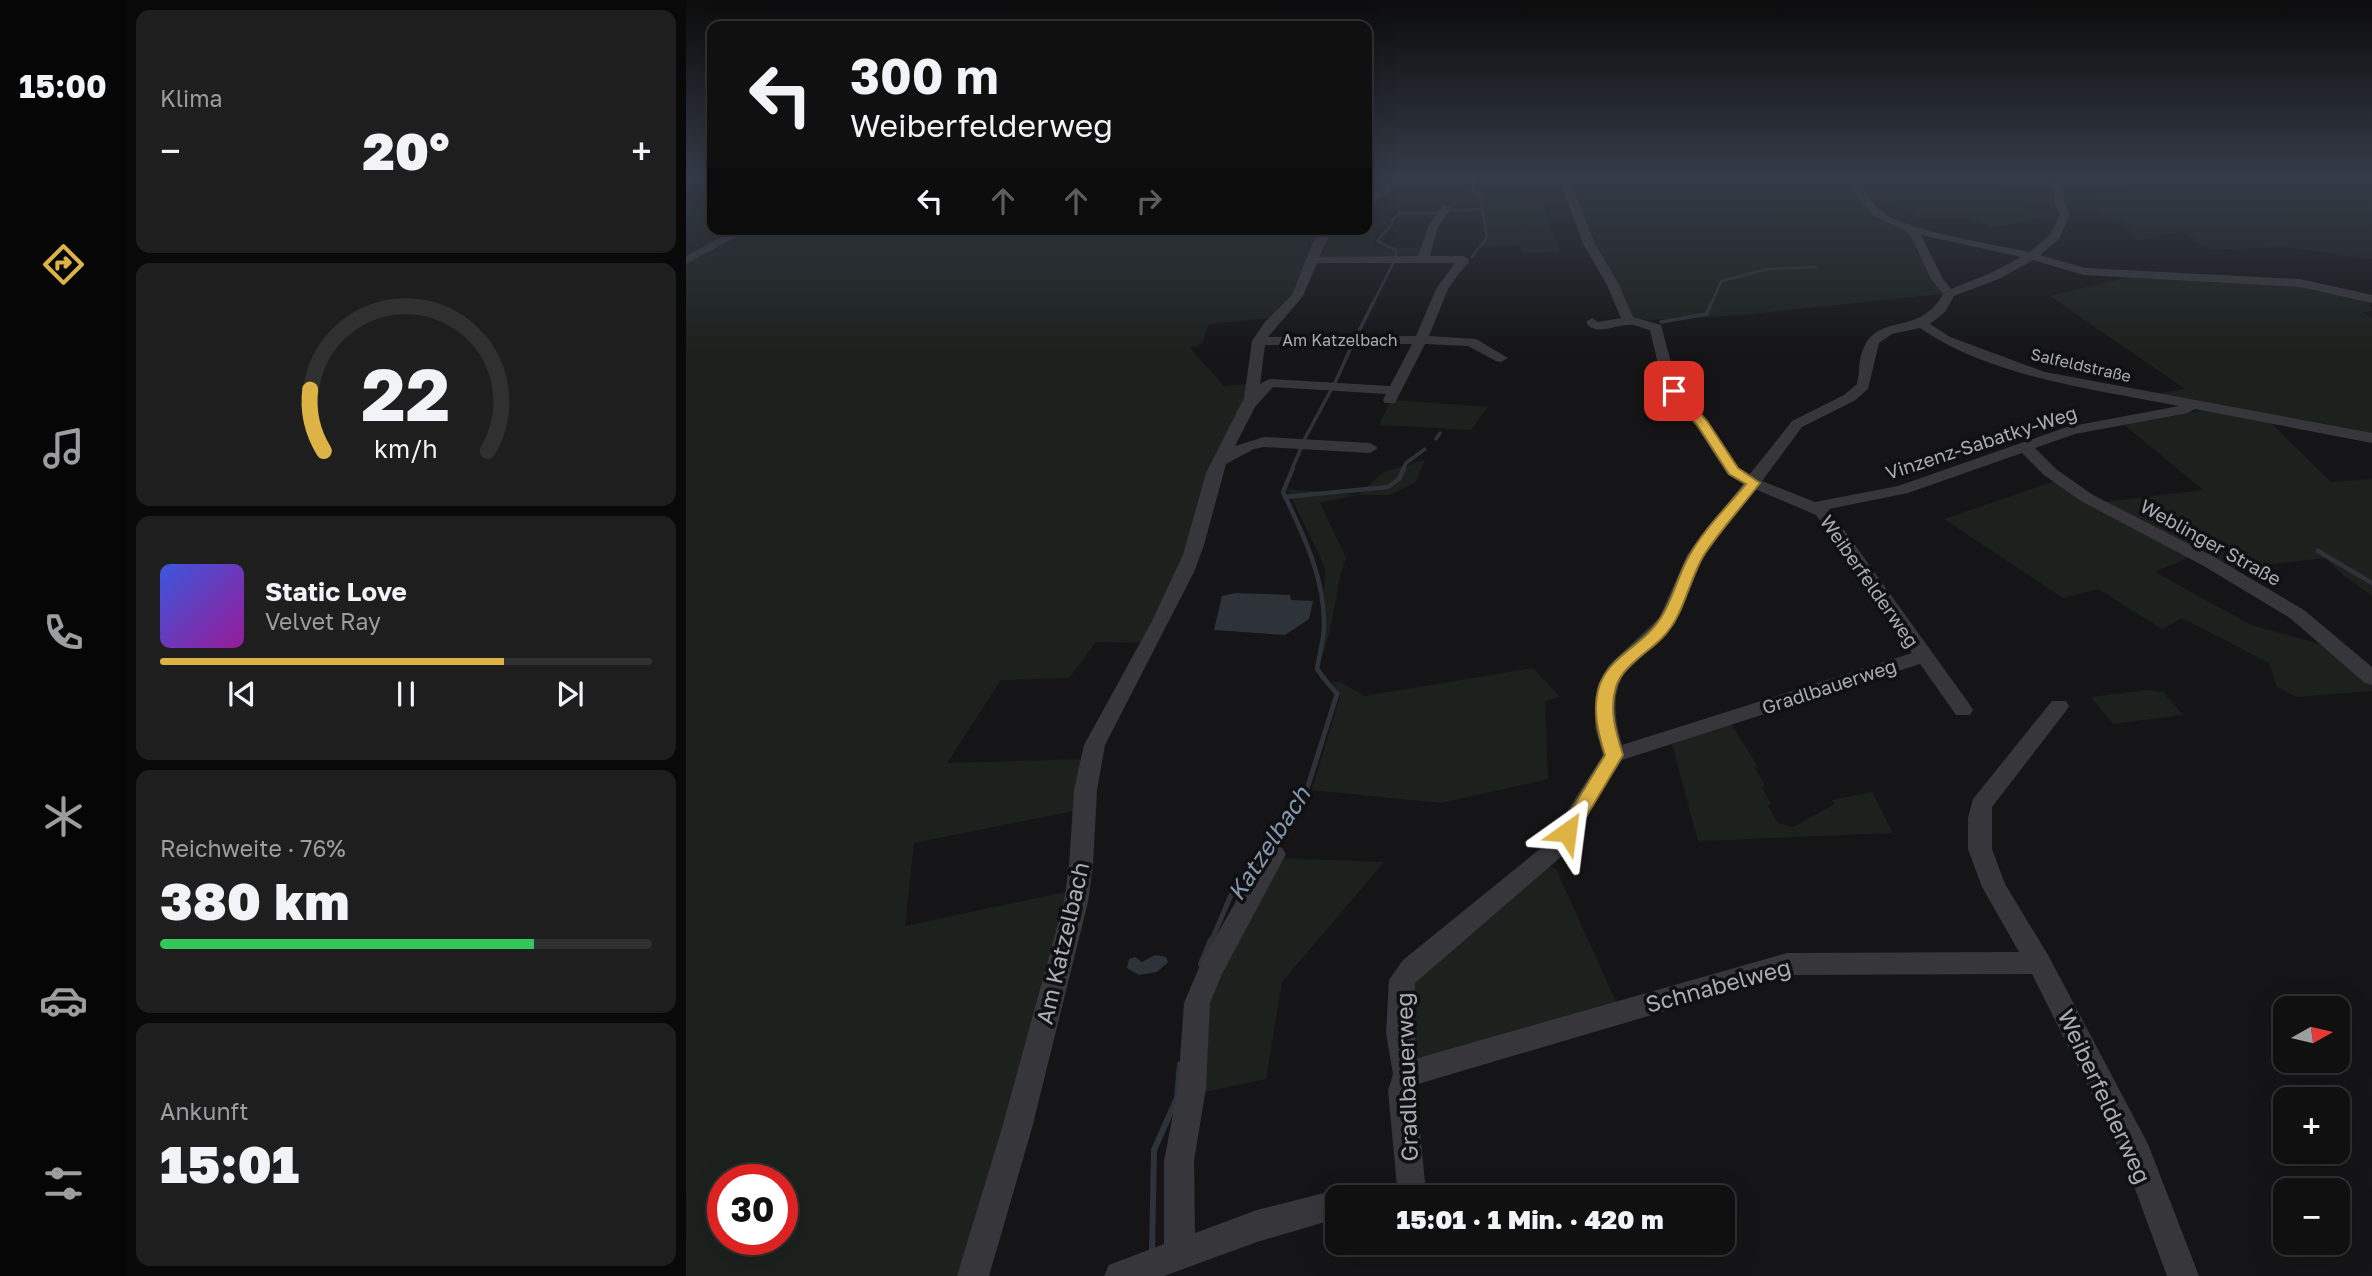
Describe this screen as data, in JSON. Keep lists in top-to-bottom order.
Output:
{
  "streets": {
    "street": [
      "Am Katzelbach",
      "Salfeldstraße",
      "Vinzenz-Sabatky-Weg",
      "Weblinger Straße",
      "Weiberfelderweg",
      "Gradlbauerweg",
      "Schnabelweg"
    ]
  },
  "crossings": [
    ["Salfeldstraße", "Vinzenz-Sabatky-Weg"],
    ["Vinzenz-Sabatky-Weg", "Weblinger Straße"],
    ["Vinzenz-Sabatky-Weg", "Weiberfelderweg"],
    ["Weiberfelderweg", "Gradlbauerweg"],
    ["Weiberfelderweg", "Schnabelweg"],
    ["Gradlbauerweg", "Schnabelweg"]
  ],
  "water": ["Katzelbach"],
  "north": "right",
  "page": {
    "tabs": "15:00",
    "tile": [
      "Klima",
      ["Reichweite · 76%", "380 km"],
      ["Ankunft", "15:01"]
    ],
    "turn": ["300 m", "Weiberfelderweg"],
    "heat": ["−", "20°", "+"],
    "song": ["Static Love", "Velvet Ray"],
    "map_buttons": ["+", "−"],
    "limit": "30",
    "trip": "15:01 · 1 Min. · 420 m",
    "gauge": ["22", "km/h"]
  }
}
